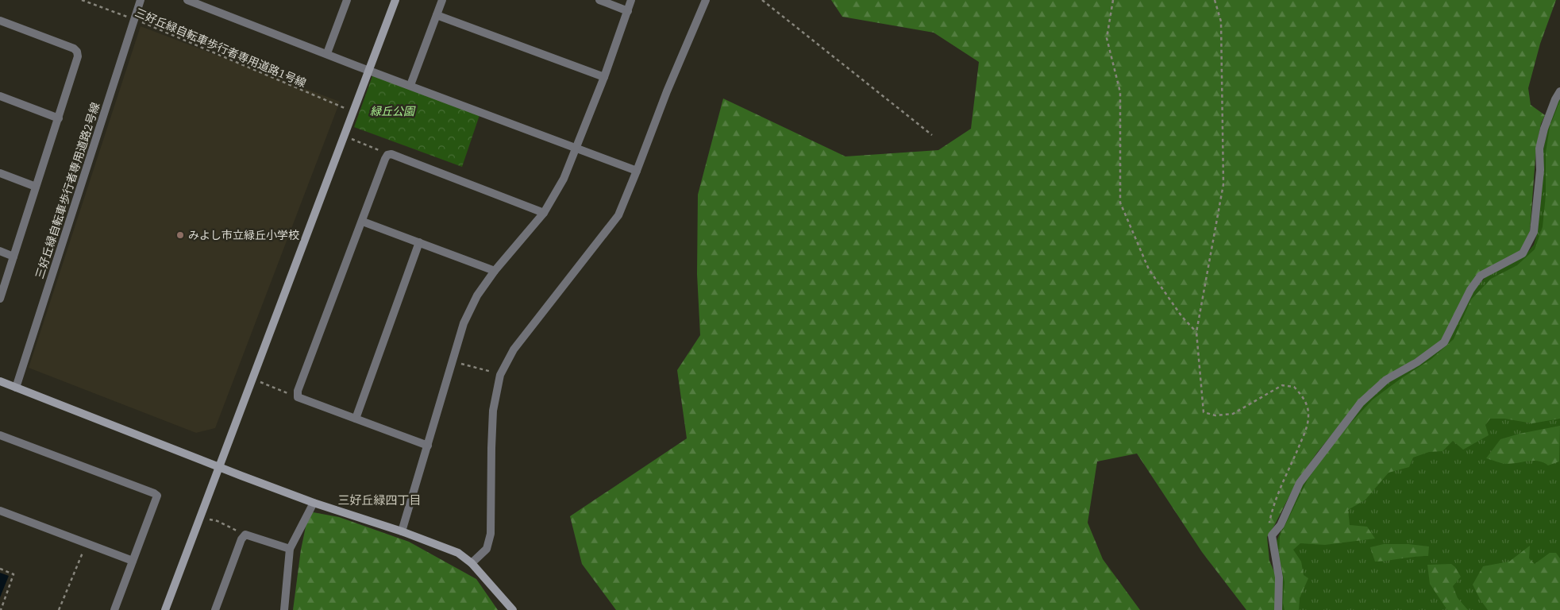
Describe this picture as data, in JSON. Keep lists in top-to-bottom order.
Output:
{
  "streets": {
    "street": ["三好丘緑自転車歩行者専用道路2号線"],
    "path": ["三好丘緑自転車歩行者専用道路1号線"]
  },
  "crossings": [
    ["三好丘緑自転車歩行者専用道路1号線", "三好丘緑自転車歩行者専用道路2号線"]
  ],
  "districts": ["三好丘緑四丁目"],
  "parks": ["緑丘公園"],
  "places": ["みよし市立緑丘小学校"]
}
